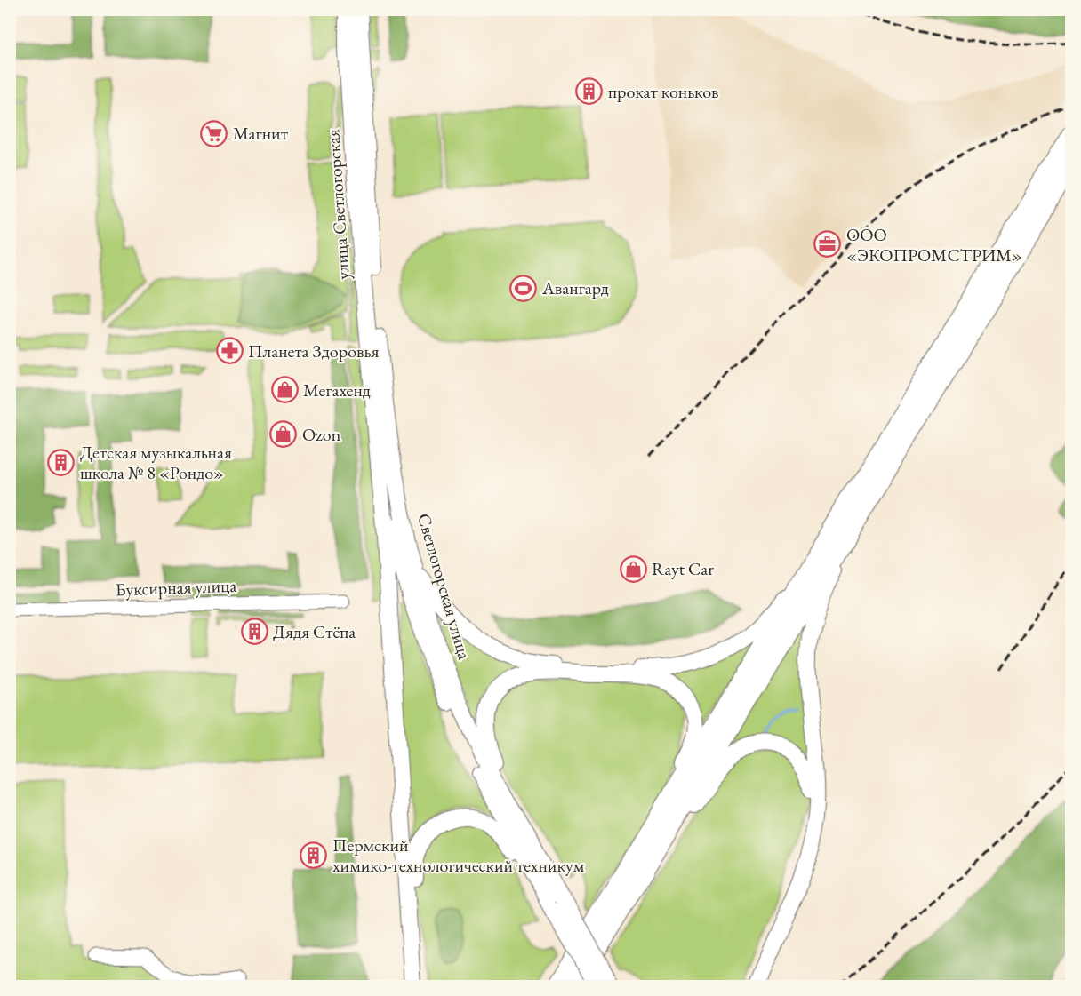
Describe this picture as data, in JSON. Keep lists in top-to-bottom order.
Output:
{
  "streets": {
    "main road": ["улица Светлогорская", "Светлогорская улица"],
    "street": ["Буксирная улица"]
  },
  "crossings": [
    ["улица Светлогорская", "Светлогорская улица"]
  ],
  "places": {
    "building": [
      "прокат коньков",
      "Детская музыкальная школа № 8 «Рондо»",
      "Дядя Стёпа",
      "Пермский химико-технологический техникум"
    ],
    "supermarket": ["Магнит"],
    "office": ["ООО «ЭКОПРОМСТРИМ»"],
    "sports": ["Авангард"],
    "pharmacy": ["Планета Здоровья"],
    "shop": ["Мегахенд", "Ozon", "Rayt Car"]
  }
}
